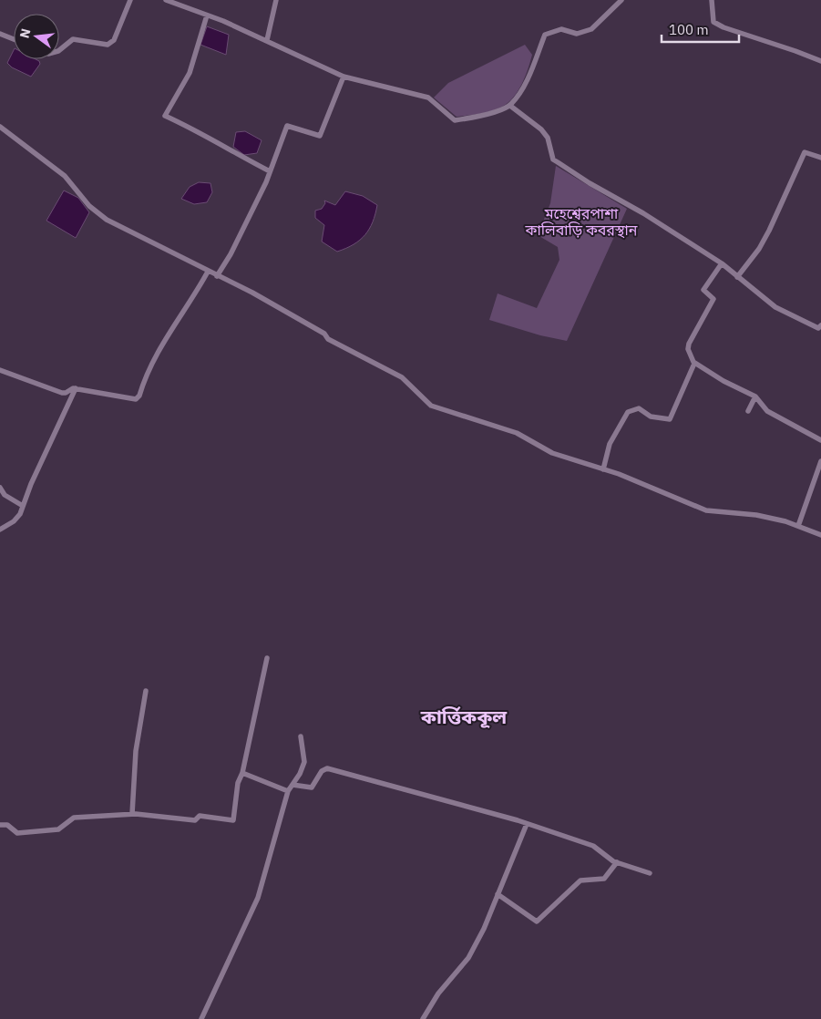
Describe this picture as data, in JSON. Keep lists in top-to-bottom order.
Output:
{
  "districts": ["কার্ত্তিককূল"],
  "parks": ["মহেশ্বেরপাশা কালিবাড়ি কবরস্থান"],
  "scale_bar": "100 m",
  "north": "left"
}
